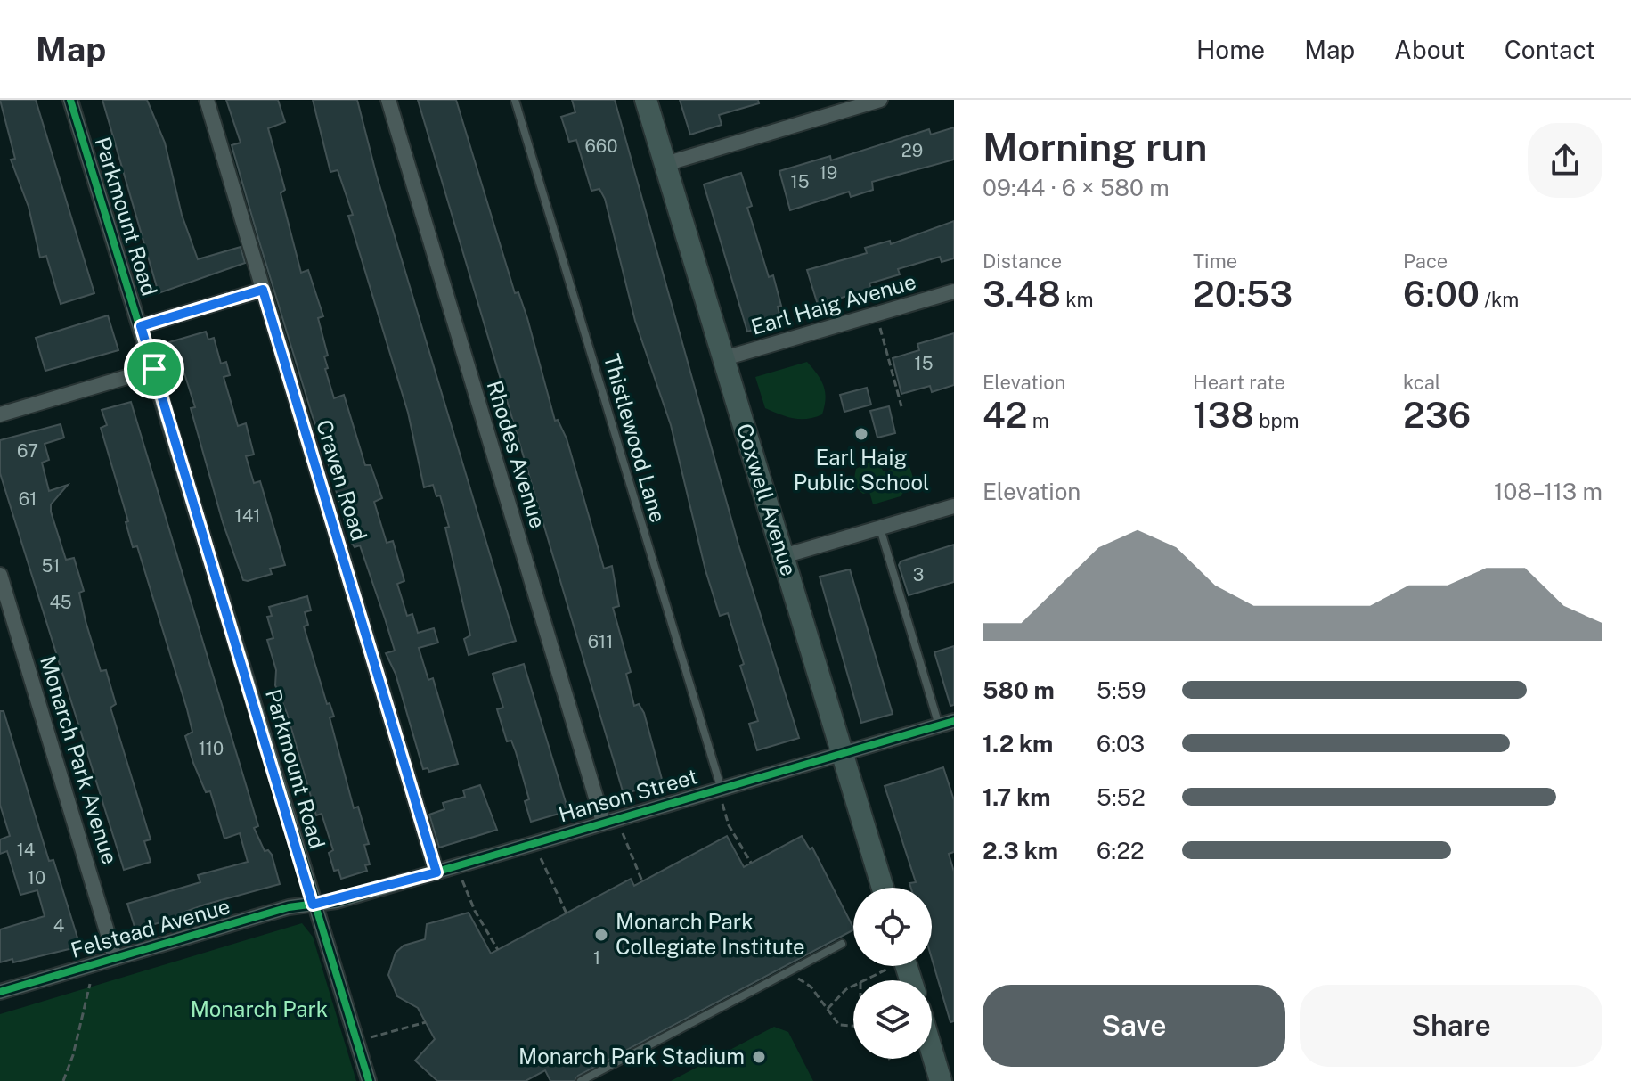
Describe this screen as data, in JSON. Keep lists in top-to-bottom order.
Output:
{
  "streets": {
    "main road": ["Coxwell Avenue"],
    "street": [
      "Parkmount Road",
      "Earl Haig Avenue",
      "Rhodes Avenue",
      "Craven Road",
      "Monarch Park Avenue",
      "Hanson Street",
      "Felstead Avenue"
    ],
    "lane": ["Thistlewood Lane"]
  },
  "crossings": [
    ["Parkmount Road", "Hanson Street"],
    ["Parkmount Road", "Felstead Avenue"],
    ["Earl Haig Avenue", "Coxwell Avenue"],
    ["Thistlewood Lane", "Hanson Street"],
    ["Rhodes Avenue", "Hanson Street"],
    ["Craven Road", "Hanson Street"],
    ["Coxwell Avenue", "Hanson Street"],
    ["Monarch Park Avenue", "Felstead Avenue"],
    ["Hanson Street", "Felstead Avenue"]
  ],
  "parks": ["Monarch Park"],
  "places": ["Earl Haig Public School", "Monarch Park Collegiate Institute", "Monarch Park Stadium"],
  "house_numbers": [
    "660",
    "29",
    "19",
    "15",
    "15",
    "67",
    "61",
    "141",
    "51",
    "3",
    "45",
    "611",
    "110",
    "14",
    "10",
    "4",
    "1"
  ],
  "page": {
    "header": "Map",
    "nav": [
      "Home",
      "Map",
      "About",
      "Contact"
    ],
    "heading": ["Morning run", "09:44 · 6 × 580 m"],
    "stats": [
      ["Distance", "3.48 km"],
      ["Time", "20:53"],
      ["Pace", "6:00 /km"],
      ["Elevation", "42 m"],
      ["Heart rate", "138 bpm"],
      ["kcal", "236"]
    ],
    "chart": ["Elevation", "108–113 m"],
    "list": [
      {
        "name": "580 m",
        "note": "5:59"
      },
      {
        "name": "1.2 km",
        "note": "6:03"
      },
      {
        "name": "1.7 km",
        "note": "5:52"
      },
      {
        "name": "2.3 km",
        "note": "6:22"
      }
    ],
    "buttons": ["Save", "Share"]
  }
}
